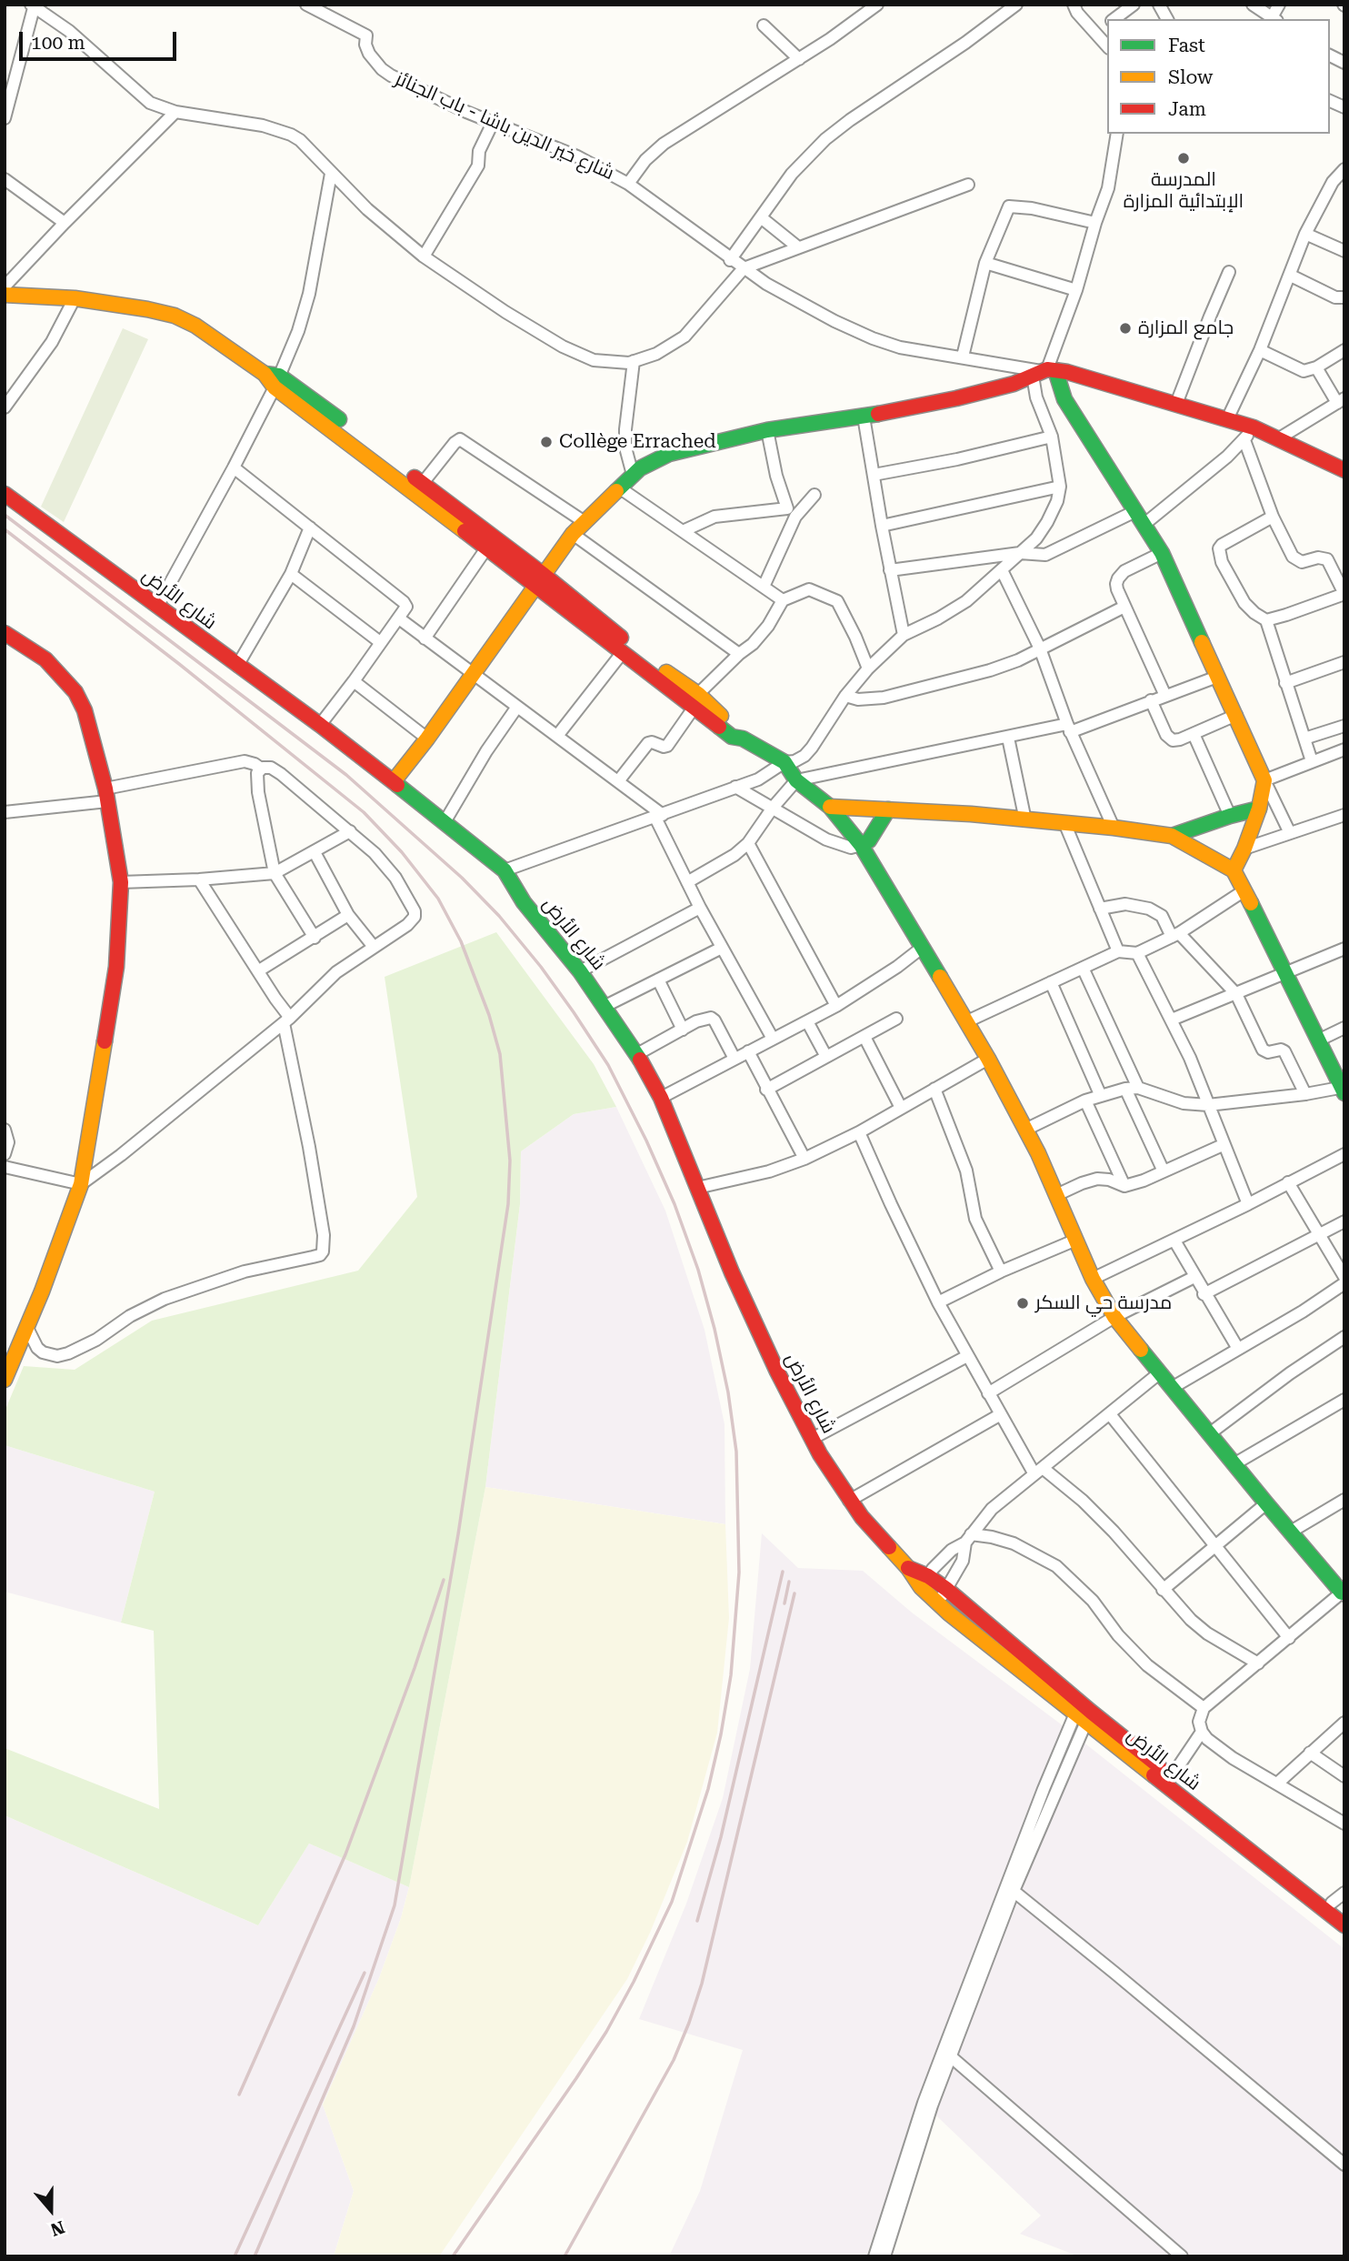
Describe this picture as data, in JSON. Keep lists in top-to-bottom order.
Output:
{
  "streets": {
    "street": ["شارع خير الدين باشا - باب الجنائز", "شارع الأرض"]
  },
  "places": [
    "المدرسة الإبتدائية المزارة",
    "جامع المزارة",
    "Collège Errached",
    "مدرسة حي السكر"
  ],
  "legend": ["Fast", "Slow", "Jam"],
  "scale_bar": "100 m",
  "north": "bottom"
}
